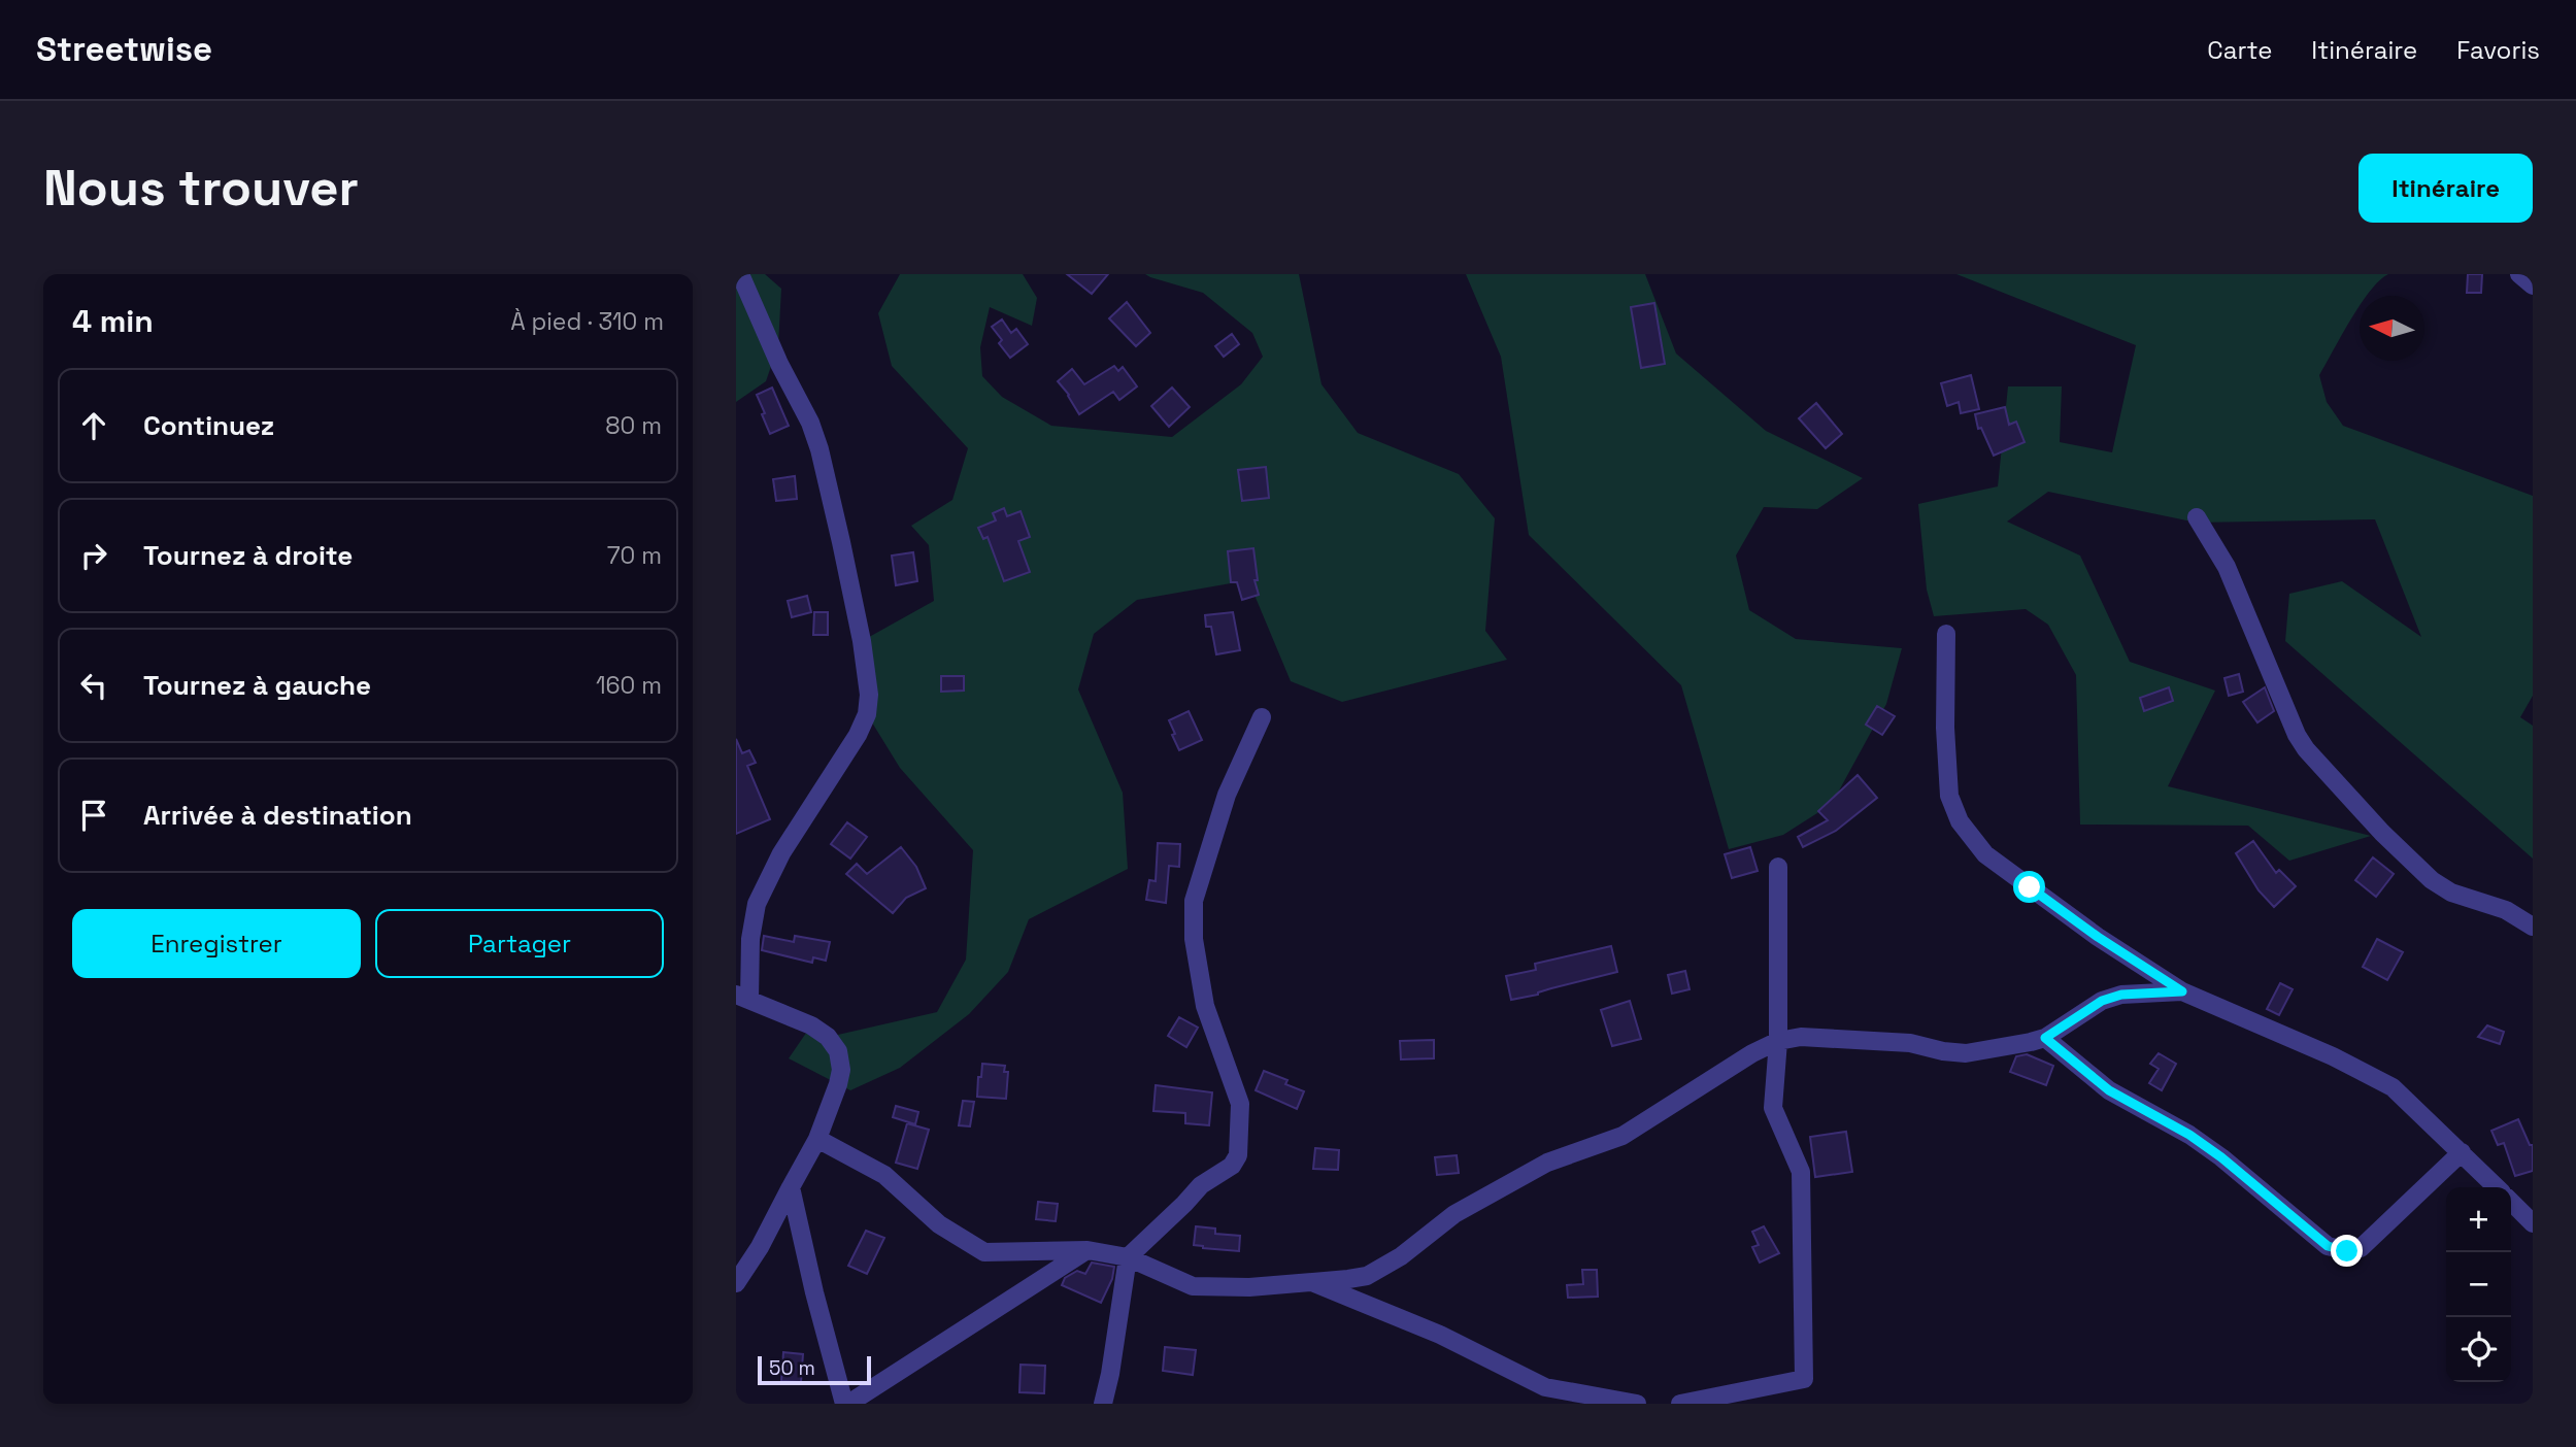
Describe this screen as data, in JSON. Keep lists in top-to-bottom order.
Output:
{
  "scale_bar": "50 m",
  "north": "left",
  "page": {
    "header": "Streetwise",
    "nav": ["Carte", "Itinéraire", "Favoris"],
    "buttons": [
      "Itinéraire",
      ["Enregistrer", "Partager"]
    ],
    "title": "Nous trouver",
    "heading": ["4 min", "À pied · 310 m"],
    "list": [
      ["Continuez", "80 m"],
      ["Tournez à droite", "70 m"],
      ["Tournez à gauche", "160 m"],
      "Arrivée à destination"
    ],
    "map_buttons": ["+", "−"],
    "scale": "50 m"
  }
}
